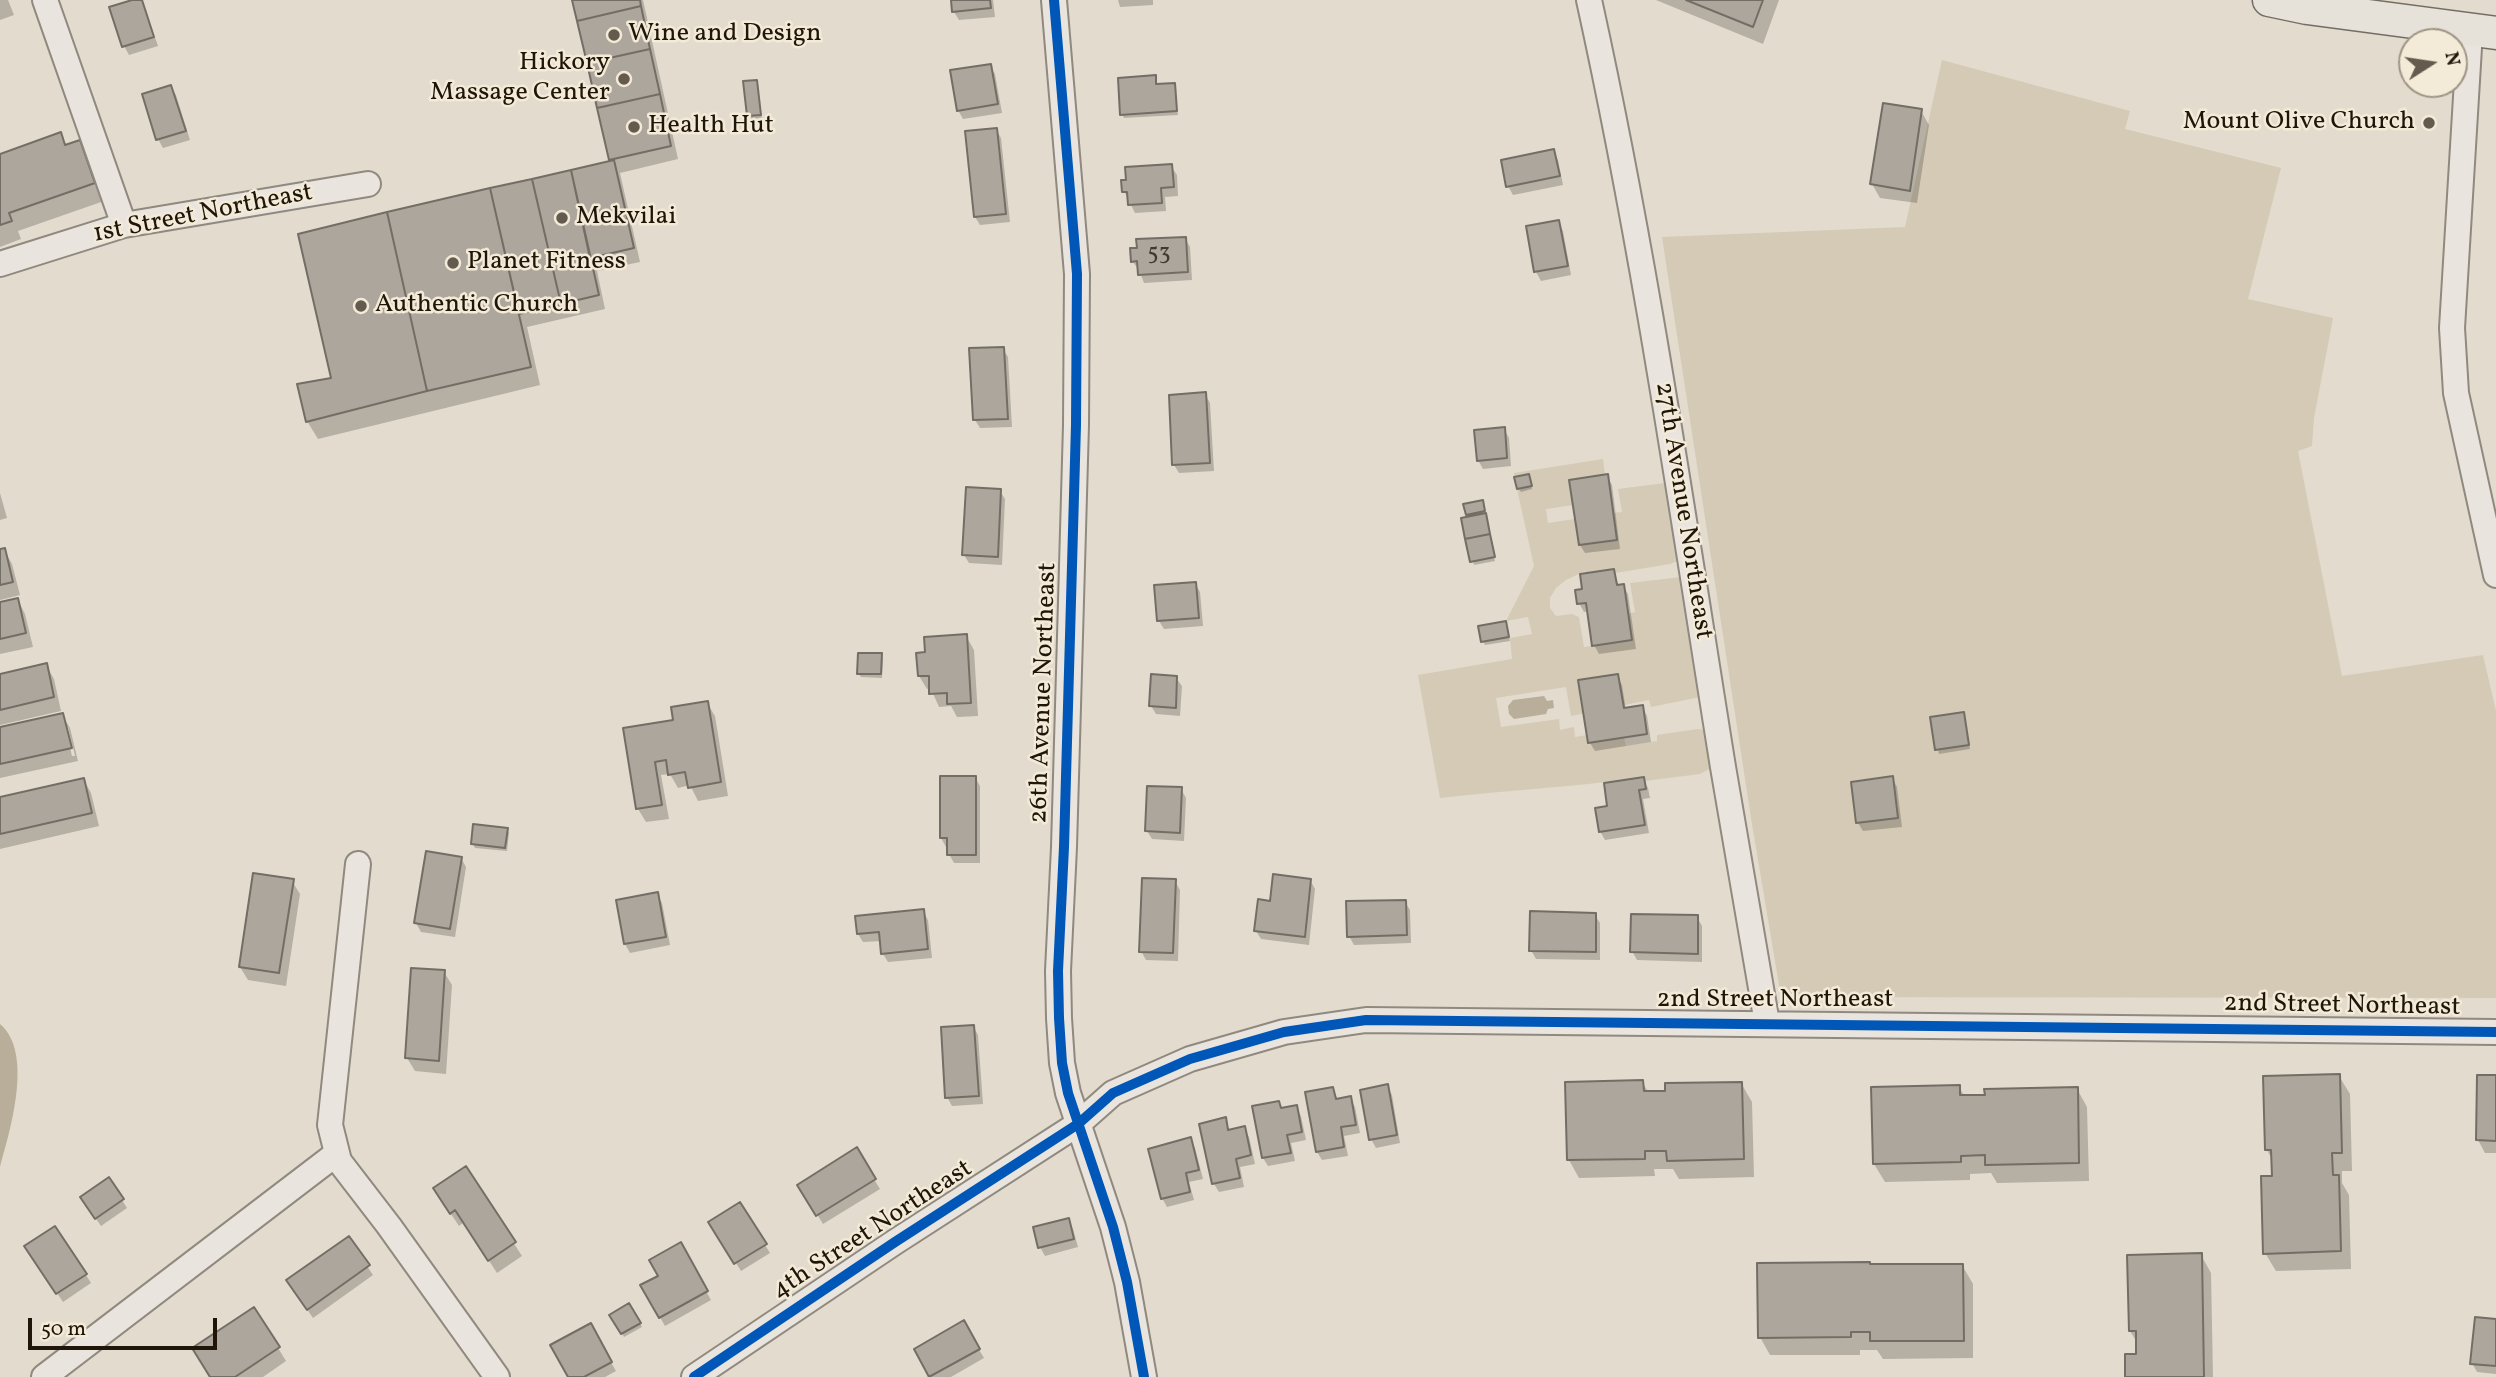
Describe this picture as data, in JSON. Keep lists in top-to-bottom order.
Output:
{
  "streets": {
    "street": [
      "1st Street Northeast",
      "27th Avenue Northeast",
      "26th Avenue Northeast",
      "2nd Street Northeast",
      "4th Street Northeast"
    ]
  },
  "crossings": [
    ["27th Avenue Northeast", "2nd Street Northeast"],
    ["26th Avenue Northeast", "2nd Street Northeast"],
    ["26th Avenue Northeast", "4th Street Northeast"],
    ["2nd Street Northeast", "4th Street Northeast"]
  ],
  "places": [
    "Wine and Design",
    "Hickory Massage Center",
    "Mount Olive Church",
    "Health Hut",
    "Mekvilai",
    "Planet Fitness",
    "Authentic Church"
  ],
  "house_numbers": ["53"],
  "scale_bar": "50 m",
  "north": "right"
}
